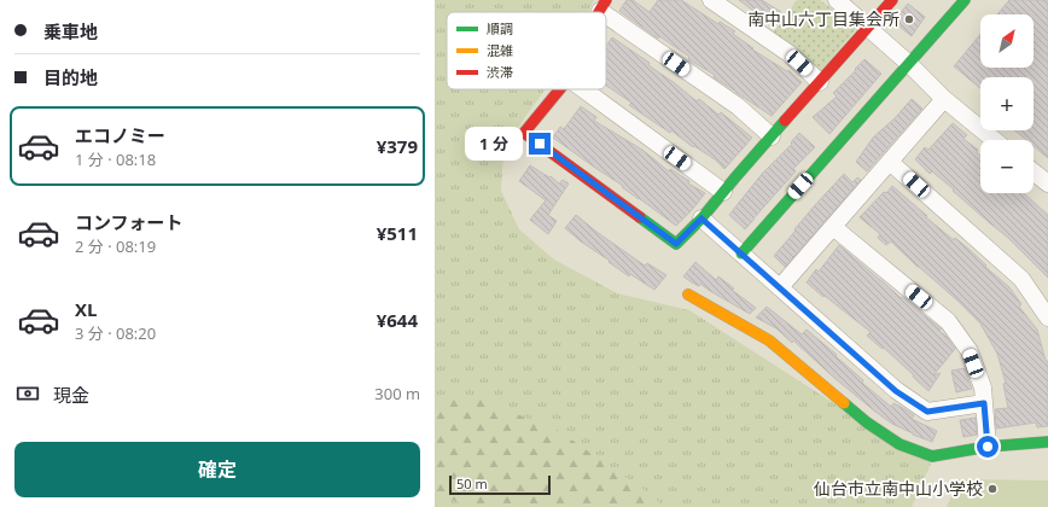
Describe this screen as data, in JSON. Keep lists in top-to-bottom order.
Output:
{
  "places": ["南中山六丁目集会所", "仙台市立南中山小学校"],
  "legend": ["順調", "混雑", "渋滞"],
  "scale_bar": "50 m",
  "north": "top right",
  "page": {
    "banner": ["乗車地", "目的地"],
    "map_buttons": ["+", "−"],
    "list": [
      {
        "name": "エコノミー",
        "note": "1 分 · 08:18",
        "value": "¥379"
      },
      {
        "name": "コンフォート",
        "note": "2 分 · 08:19",
        "value": "¥511"
      },
      {
        "name": "XL",
        "note": "3 分 · 08:20",
        "value": "¥644"
      }
    ],
    "bubble": "1 分",
    "pay": ["現金", "300 m"],
    "buttons": "確定",
    "scale": "50 m"
  }
}
